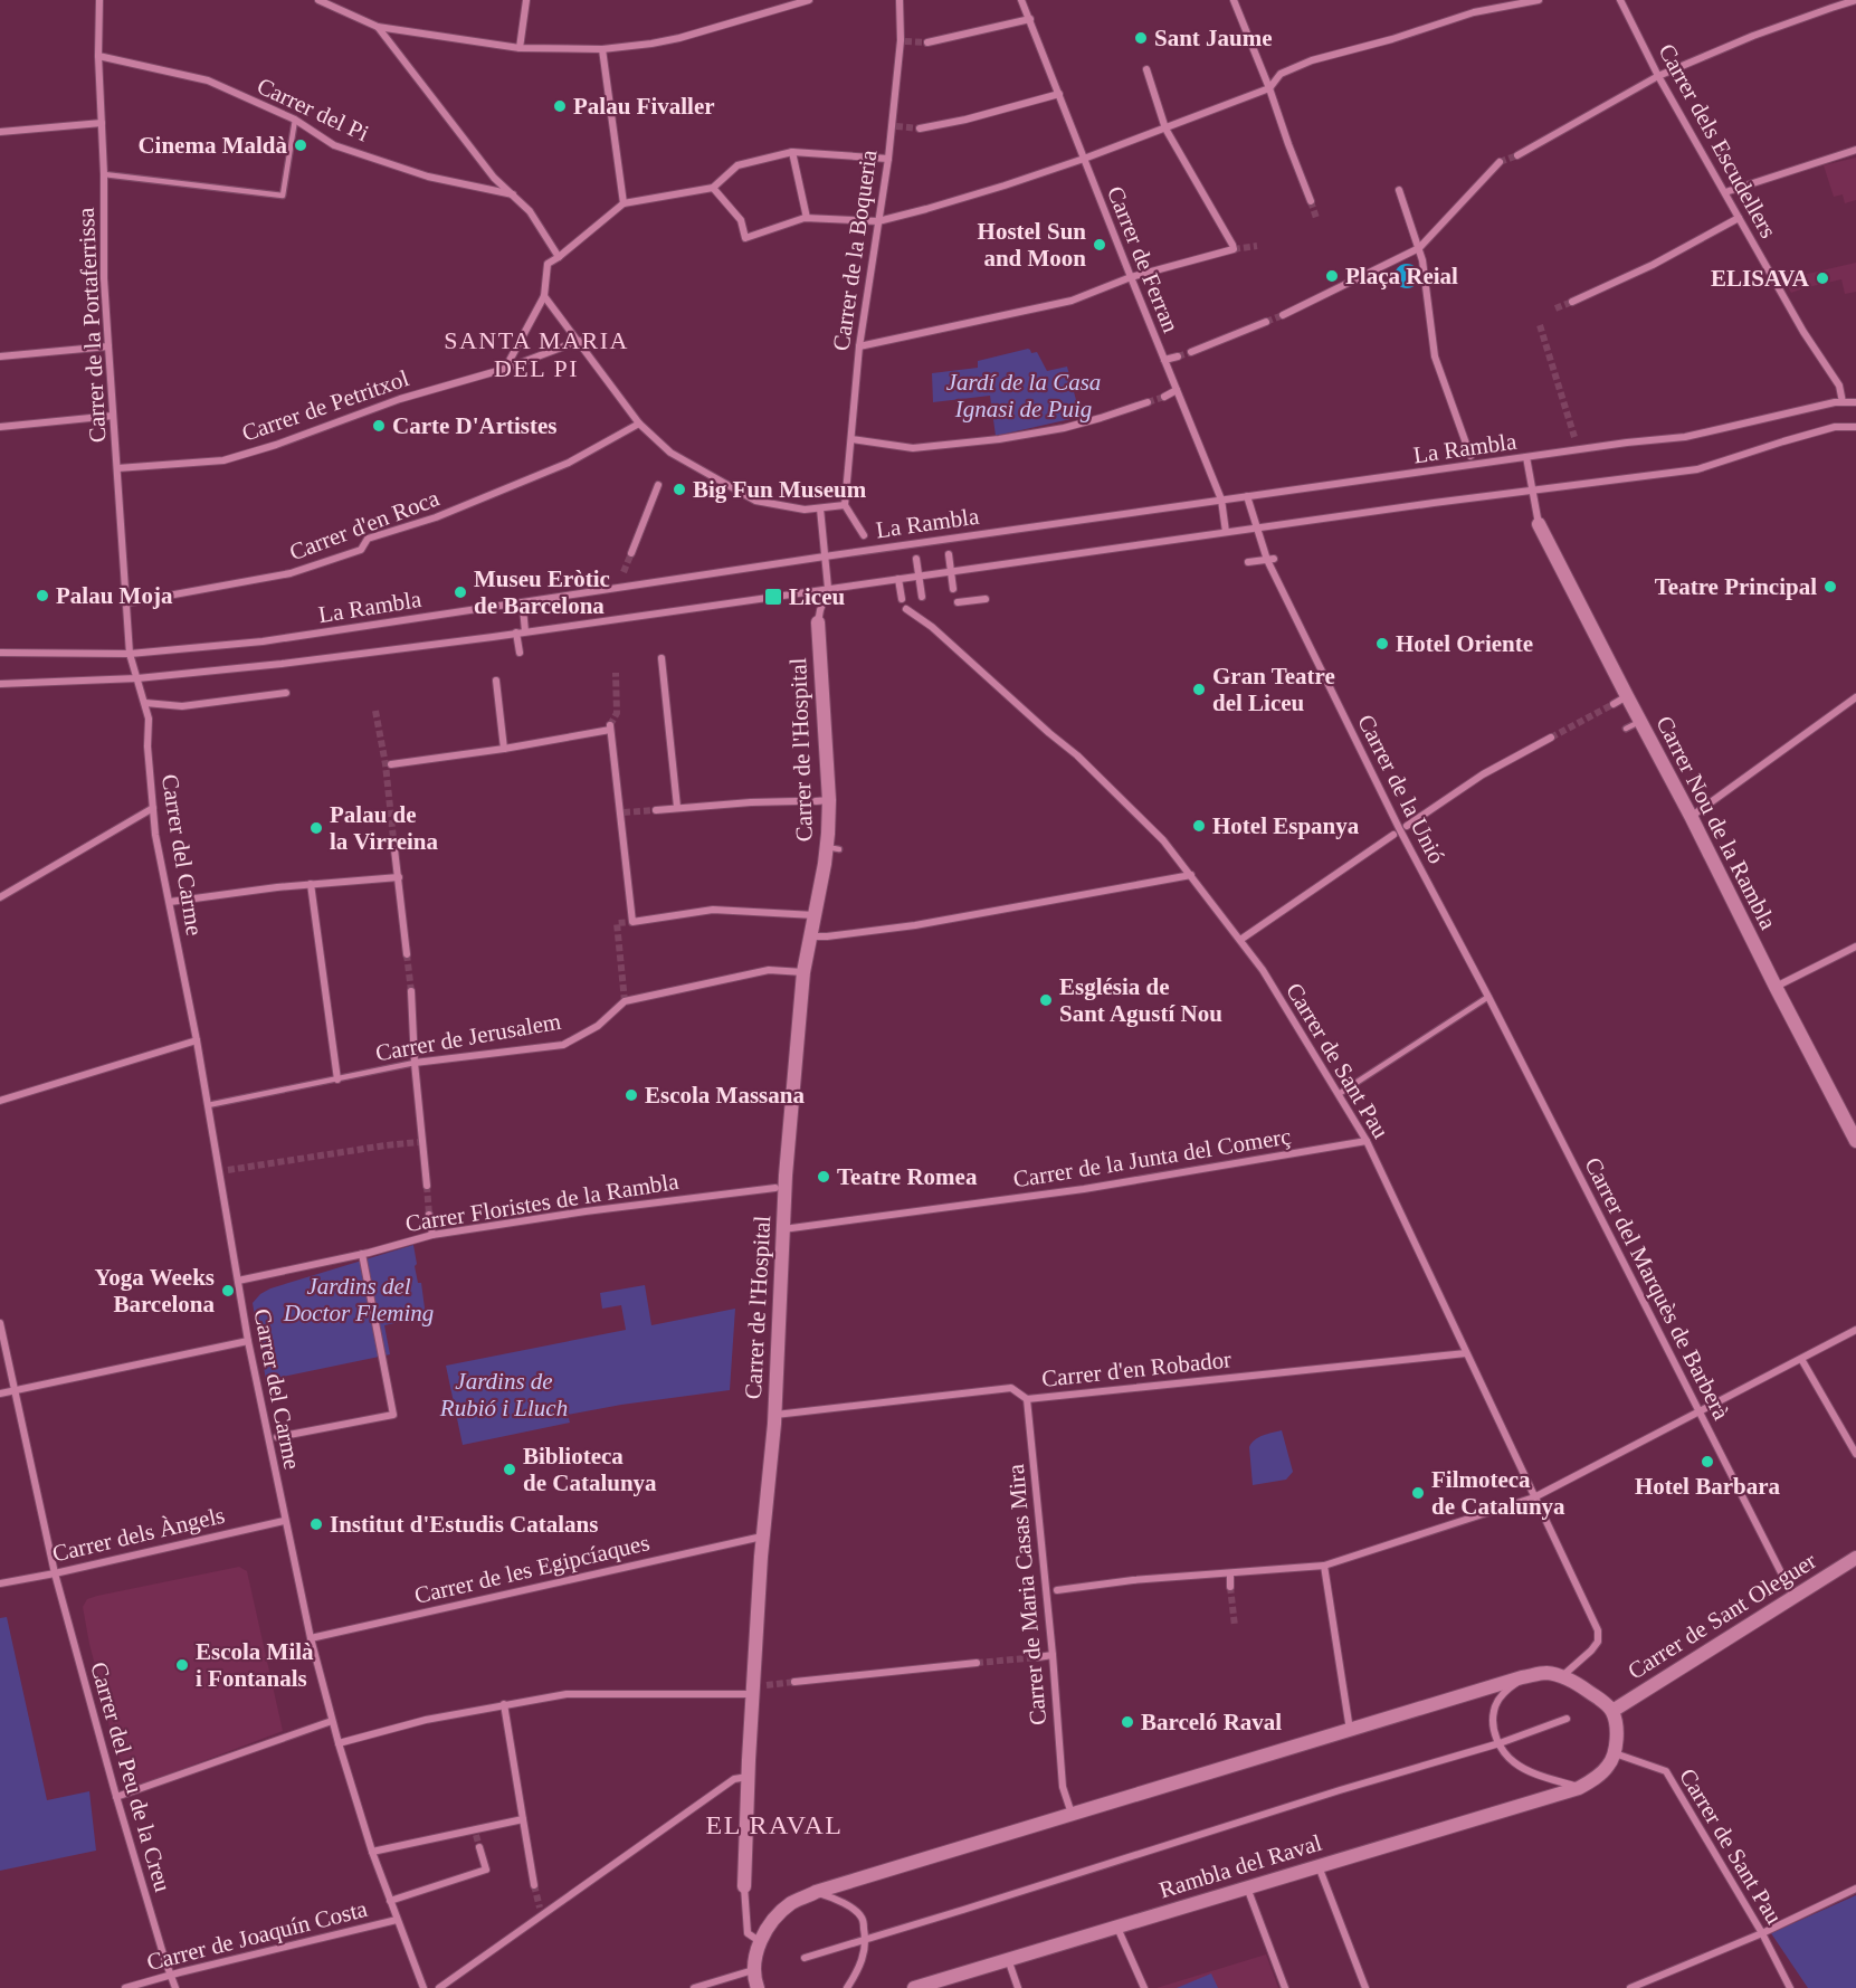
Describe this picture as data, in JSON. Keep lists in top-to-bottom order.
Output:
{
  "streets": {
    "street": [
      "Carrer del Pi",
      "Carrer dels Escudellers",
      "Carrer de la Boqueria",
      "Carrer de Ferran",
      "Carrer de la Portaferrissa",
      "Carrer de Petritxol",
      "La Rambla",
      "Carrer d'en Roca",
      "Carrer de l'Hospital",
      "Carrer de la Unió",
      "Carrer Nou de la Rambla",
      "Carrer del Carme",
      "Carrer de Jerusalem",
      "Carrer de Sant Pau",
      "Carrer de la Junta del Comerç",
      "Carrer Floristes de la Rambla",
      "Carrer del Marquès de Barberà",
      "Carrer d'en Robador",
      "Carrer dels Àngels",
      "Carrer de les Egipcíaques",
      "Carrer de Maria Casas Mira",
      "Carrer de Sant Oleguer",
      "Carrer del Peu de la Creu",
      "Rambla del Raval",
      "Carrer de Joaquín Costa"
    ]
  },
  "crossings": [
    ["Carrer del Pi", "Carrer de la Portaferrissa"],
    ["Carrer dels Escudellers", "La Rambla"],
    ["Carrer de Ferran", "La Rambla"],
    ["Carrer de la Portaferrissa", "Carrer de Petritxol"],
    ["Carrer de la Portaferrissa", "La Rambla"],
    ["Carrer de la Portaferrissa", "Carrer d'en Roca"],
    ["Carrer de la Portaferrissa", "Carrer del Carme"],
    ["La Rambla", "Carrer de la Unió"],
    ["La Rambla", "Carrer del Carme"],
    ["Carrer de l'Hospital", "Carrer de Jerusalem"],
    ["Carrer de l'Hospital", "Carrer de la Junta del Comerç"],
    ["Carrer de l'Hospital", "Carrer d'en Robador"],
    ["Carrer de l'Hospital", "Carrer de les Egipcíaques"],
    ["Carrer de la Unió", "Carrer del Marquès de Barberà"],
    ["Carrer del Carme", "Carrer de Jerusalem"],
    ["Carrer del Carme", "Carrer Floristes de la Rambla"],
    ["Carrer del Carme", "Carrer dels Àngels"],
    ["Carrer del Carme", "Carrer de les Egipcíaques"],
    ["Carrer del Carme", "Carrer de Joaquín Costa"],
    ["Carrer de Sant Pau", "Carrer de la Junta del Comerç"],
    ["Carrer de Sant Pau", "Carrer d'en Robador"],
    ["Carrer de Sant Pau", "Carrer de Sant Oleguer"],
    ["Carrer de Sant Pau", "Rambla del Raval"],
    ["Carrer del Marquès de Barberà", "Carrer de Sant Oleguer"],
    ["Carrer d'en Robador", "Carrer de Maria Casas Mira"],
    ["Carrer dels Àngels", "Carrer del Peu de la Creu"],
    ["Carrer de Sant Oleguer", "Rambla del Raval"],
    ["Carrer del Peu de la Creu", "Carrer de Joaquín Costa"]
  ],
  "districts": ["SANTA MARIA DEL PI", "EL RAVAL"],
  "parks": ["Jardí de la Casa Ignasi de Puig", "Jardins del Doctor Fleming", "Jardins de Rubió i Lluch"],
  "places": {
    "other": [
      "Sant Jaume",
      "Palau Fivaller",
      "Cinema Maldà",
      "Hostel Sun and Moon",
      "Plaça Reial",
      "ELISAVA",
      "Carte D'Artistes",
      "Big Fun Museum",
      "Teatre Principal",
      "Museu Eròtic de Barcelona",
      "Palau Moja",
      "Hotel Oriente",
      "Gran Teatre del Liceu",
      "Hotel Espanya",
      "Palau de la Virreina",
      "Església de Sant Agustí Nou",
      "Escola Massana",
      "Teatre Romea",
      "Yoga Weeks Barcelona",
      "Hotel Barbara",
      "Biblioteca de Catalunya",
      "Filmoteca de Catalunya",
      "Institut d'Estudis Catalans",
      "Escola Milà i Fontanals",
      "Barceló Raval"
    ],
    "transit": ["Liceu"]
  }
}
